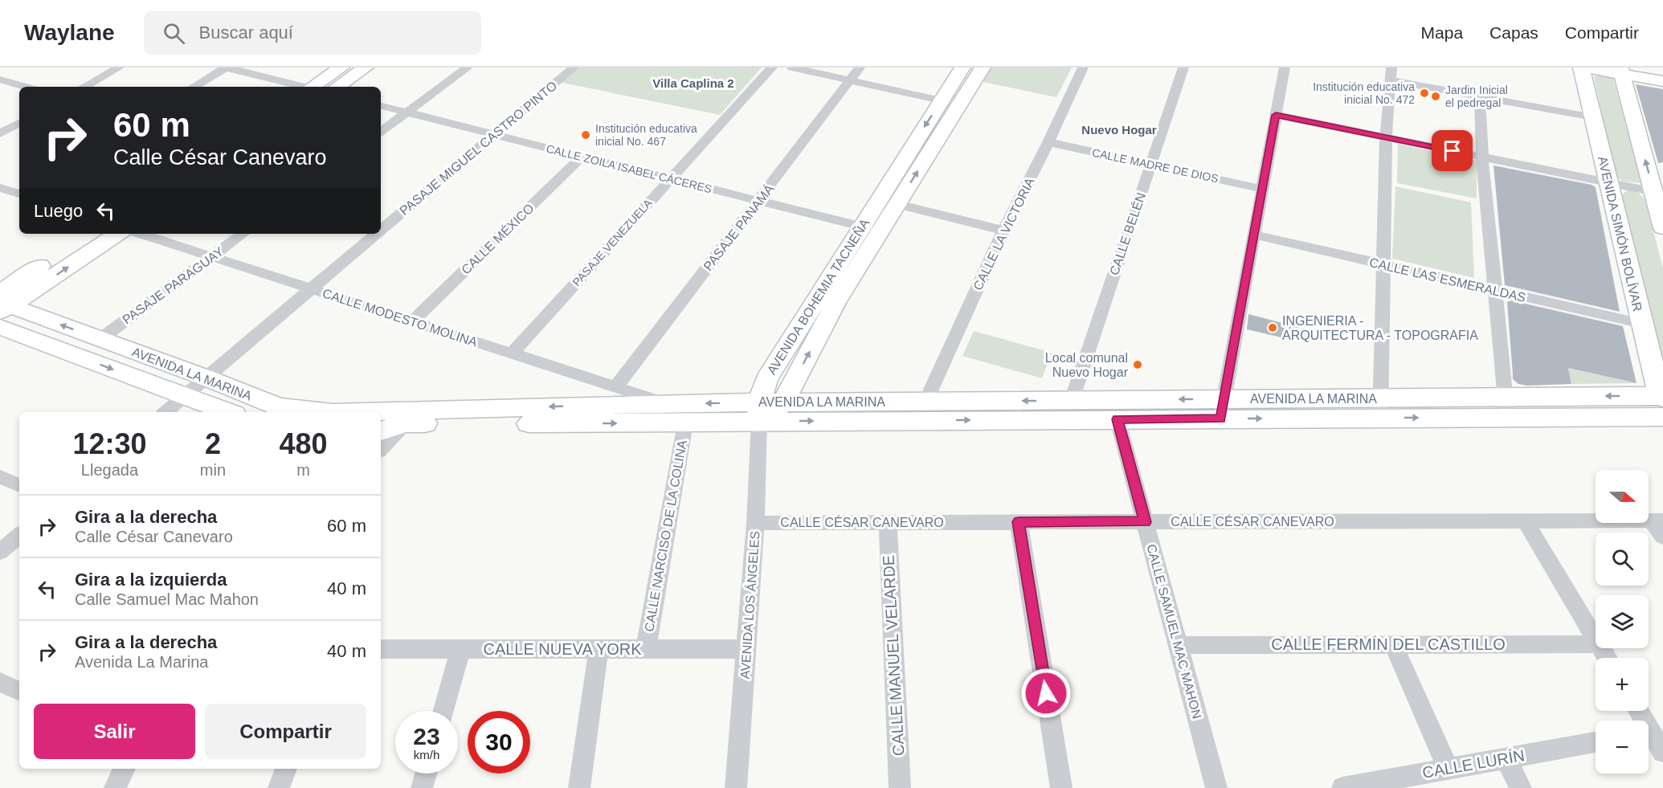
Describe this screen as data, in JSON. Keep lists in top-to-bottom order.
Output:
{
  "streets": {
    "street": [
      "PASAJE MIGUEL CASTRO PINTO",
      "CALLE MADRE DE DIOS",
      "CALLE ZOILA ISABEL CÁCERES",
      "PASAJE PANAMÁ",
      "CALLE LA VICTORIA",
      "CALLE BELÉN",
      "AVENIDA SIMÓN BOLÍVAR",
      "CALLE MÉXICO",
      "PASAJE VENEZUELA",
      "CALLE LAS ESMERALDAS",
      "PASAJE PARAGUAY",
      "AVENIDA BOHEMIA TACNEÑA",
      "CALLE MODESTO MOLINA",
      "AVENIDA LA MARINA",
      "CALLE CÉSAR CANEVARO",
      "CALLE NARCISO DE LA COLINA",
      "AVENIDA LOS ÁNGELES",
      "CALLE SAMUEL MAC MAHON",
      "CALLE FERMÍN DEL CASTILLO",
      "CALLE NUEVA YORK",
      "CALLE MANUEL VELARDE",
      "CALLE LURÍN"
    ]
  },
  "crossings": [
    ["PASAJE MIGUEL CASTRO PINTO", "CALLE ZOILA ISABEL CÁCERES"],
    ["PASAJE MIGUEL CASTRO PINTO", "CALLE MODESTO MOLINA"],
    ["PASAJE MIGUEL CASTRO PINTO", "AVENIDA LA MARINA"],
    ["CALLE MADRE DE DIOS", "CALLE LA VICTORIA"],
    ["CALLE MADRE DE DIOS", "CALLE BELÉN"],
    ["CALLE ZOILA ISABEL CÁCERES", "PASAJE PANAMÁ"],
    ["CALLE ZOILA ISABEL CÁCERES", "CALLE MÉXICO"],
    ["CALLE ZOILA ISABEL CÁCERES", "PASAJE VENEZUELA"],
    ["CALLE ZOILA ISABEL CÁCERES", "AVENIDA BOHEMIA TACNEÑA"],
    ["PASAJE PANAMÁ", "CALLE MODESTO MOLINA"],
    ["CALLE LA VICTORIA", "AVENIDA LA MARINA"],
    ["CALLE BELÉN", "AVENIDA LA MARINA"],
    ["AVENIDA SIMÓN BOLÍVAR", "CALLE LAS ESMERALDAS"],
    ["AVENIDA SIMÓN BOLÍVAR", "AVENIDA LA MARINA"],
    ["CALLE MÉXICO", "CALLE MODESTO MOLINA"],
    ["PASAJE VENEZUELA", "CALLE MODESTO MOLINA"],
    ["PASAJE PARAGUAY", "CALLE MODESTO MOLINA"],
    ["PASAJE PARAGUAY", "AVENIDA LA MARINA"],
    ["AVENIDA BOHEMIA TACNEÑA", "AVENIDA LA MARINA"],
    ["AVENIDA BOHEMIA TACNEÑA", "AVENIDA LOS ÁNGELES"],
    ["CALLE MODESTO MOLINA", "AVENIDA LA MARINA"],
    ["AVENIDA LA MARINA", "CALLE NARCISO DE LA COLINA"],
    ["AVENIDA LA MARINA", "AVENIDA LOS ÁNGELES"],
    ["AVENIDA LA MARINA", "CALLE SAMUEL MAC MAHON"],
    ["CALLE CÉSAR CANEVARO", "AVENIDA LOS ÁNGELES"],
    ["CALLE CÉSAR CANEVARO", "CALLE SAMUEL MAC MAHON"],
    ["CALLE CÉSAR CANEVARO", "CALLE MANUEL VELARDE"],
    ["CALLE NARCISO DE LA COLINA", "CALLE NUEVA YORK"],
    ["AVENIDA LOS ÁNGELES", "CALLE NUEVA YORK"],
    ["CALLE SAMUEL MAC MAHON", "CALLE FERMÍN DEL CASTILLO"]
  ],
  "districts": ["Villa Caplina 2", "Nuevo Hogar"],
  "places": [
    "Institución educativa inicial No. 472",
    "Jardin Inicial el pedregal",
    "Institución educativa inicial No. 467",
    "INGENIERIA - ARQUITECTURA - TOPOGRAFIA",
    "Local comunal Nuevo Hogar"
  ],
  "north": "right",
  "page": {
    "header": "Waylane",
    "search": "Buscar aquí",
    "nav": ["Mapa", "Capas", "Compartir"],
    "turn": ["60 m", "Calle César Canevaro"],
    "then": "Luego",
    "eta": [
      "12:30",
      "Llegada",
      "2",
      "min",
      "480",
      "m"
    ],
    "map_buttons": ["+", "−"],
    "list": [
      {
        "name": "Gira a la derecha",
        "note": "Calle César Canevaro",
        "value": "60 m"
      },
      {
        "name": "Gira a la izquierda",
        "note": "Calle Samuel Mac Mahon",
        "value": "40 m"
      },
      {
        "name": "Gira a la derecha",
        "note": "Avenida La Marina",
        "value": "40 m"
      }
    ],
    "buttons": ["Salir", "Compartir"],
    "speed": "23 km/h",
    "limit": "30"
  }
}
